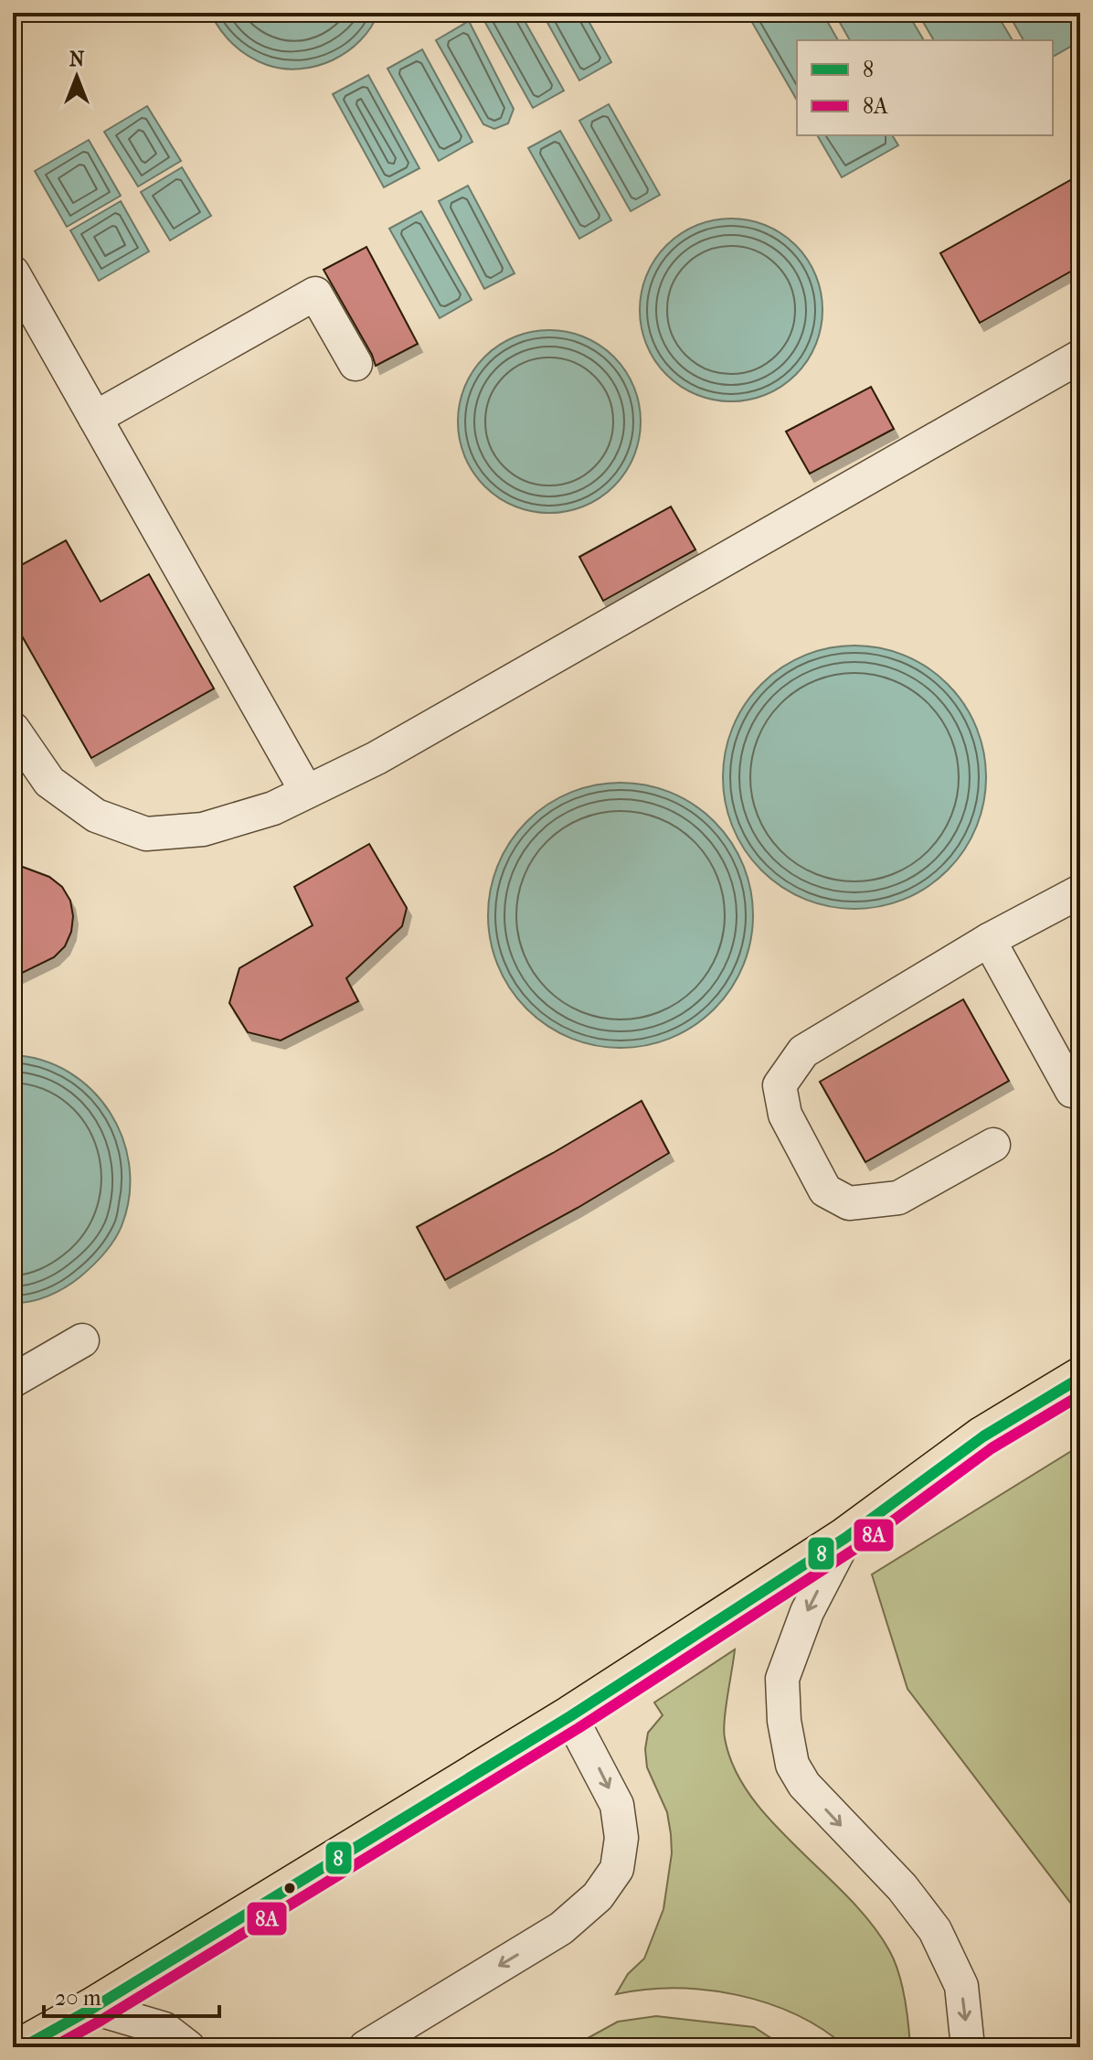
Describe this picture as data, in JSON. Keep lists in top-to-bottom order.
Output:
{
  "lines": ["transit line 8", "transit line 8A"],
  "legend": ["8", "8A"],
  "scale_bar": "20 m",
  "north": "top"
}
